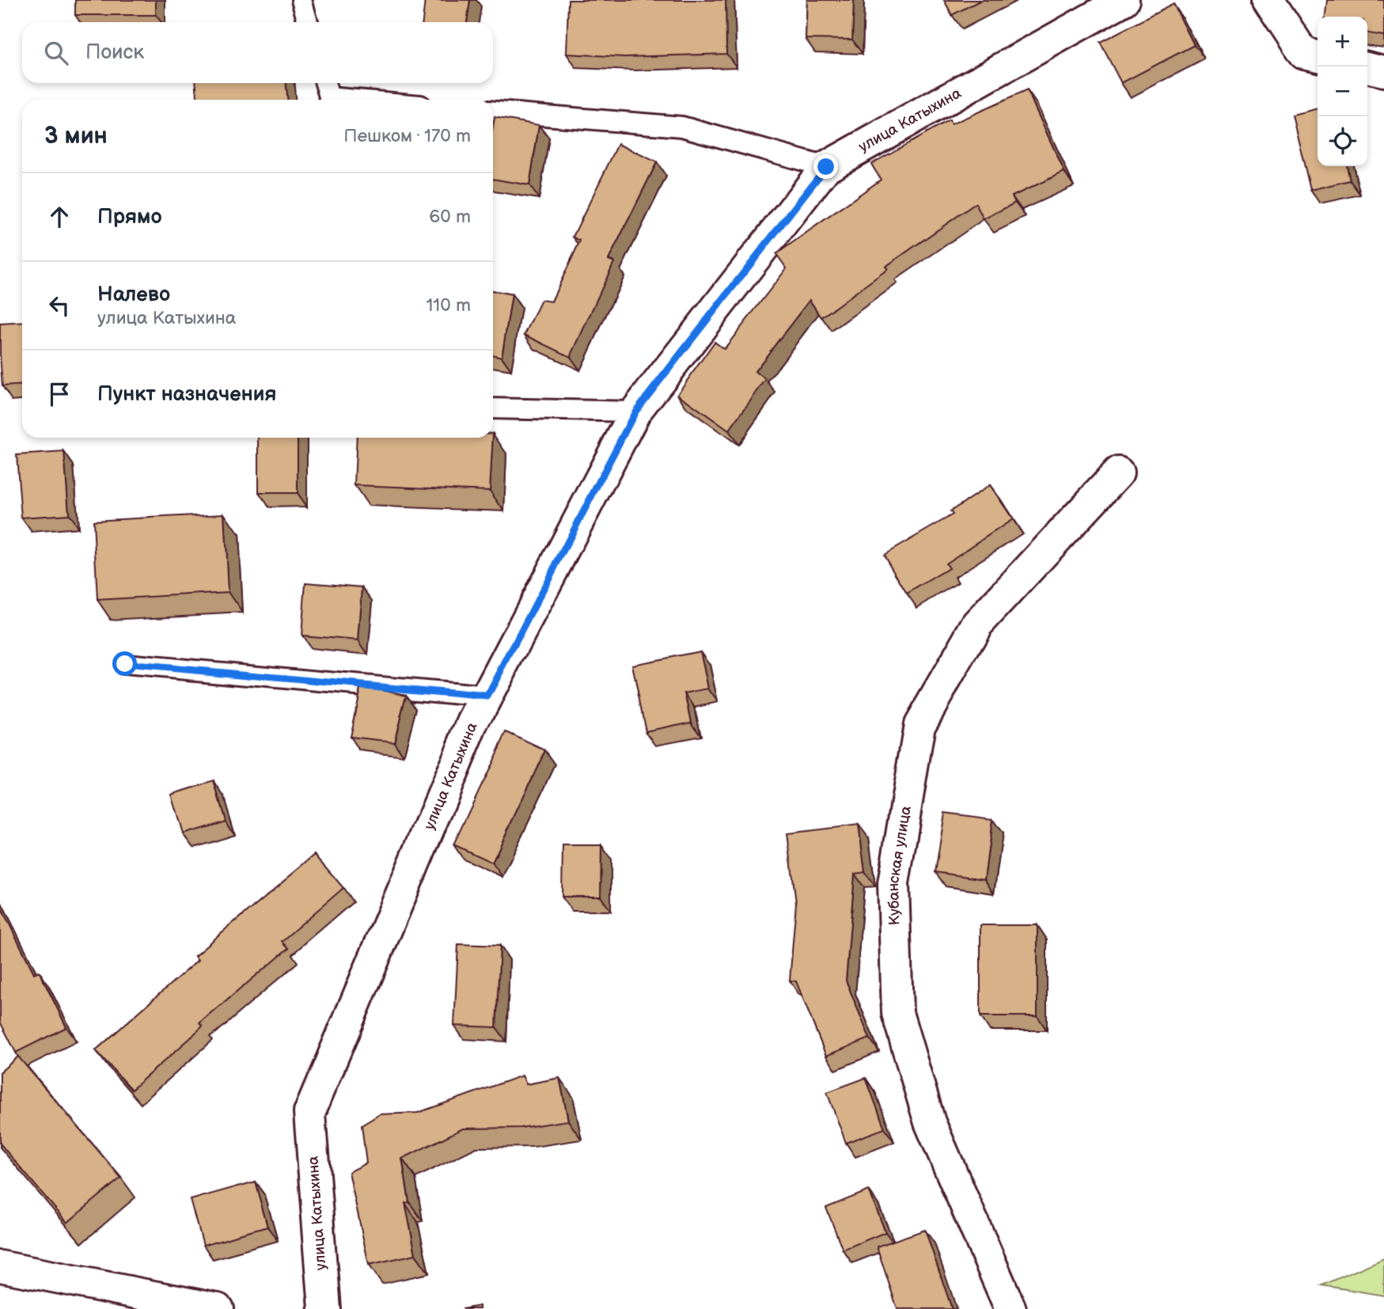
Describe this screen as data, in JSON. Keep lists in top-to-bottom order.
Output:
{
  "streets": {
    "street": ["улица Катыхина", "Кубанская улица"]
  },
  "page": {
    "map_buttons": ["+", "−"],
    "search": "Поиск",
    "heading": ["3 мин", "Пешком · 170 m"],
    "list": [
      ["Прямо", "60 m"],
      ["Налево", "улица Катыхина", "110 m"],
      "Пункт назначения"
    ]
  }
}
